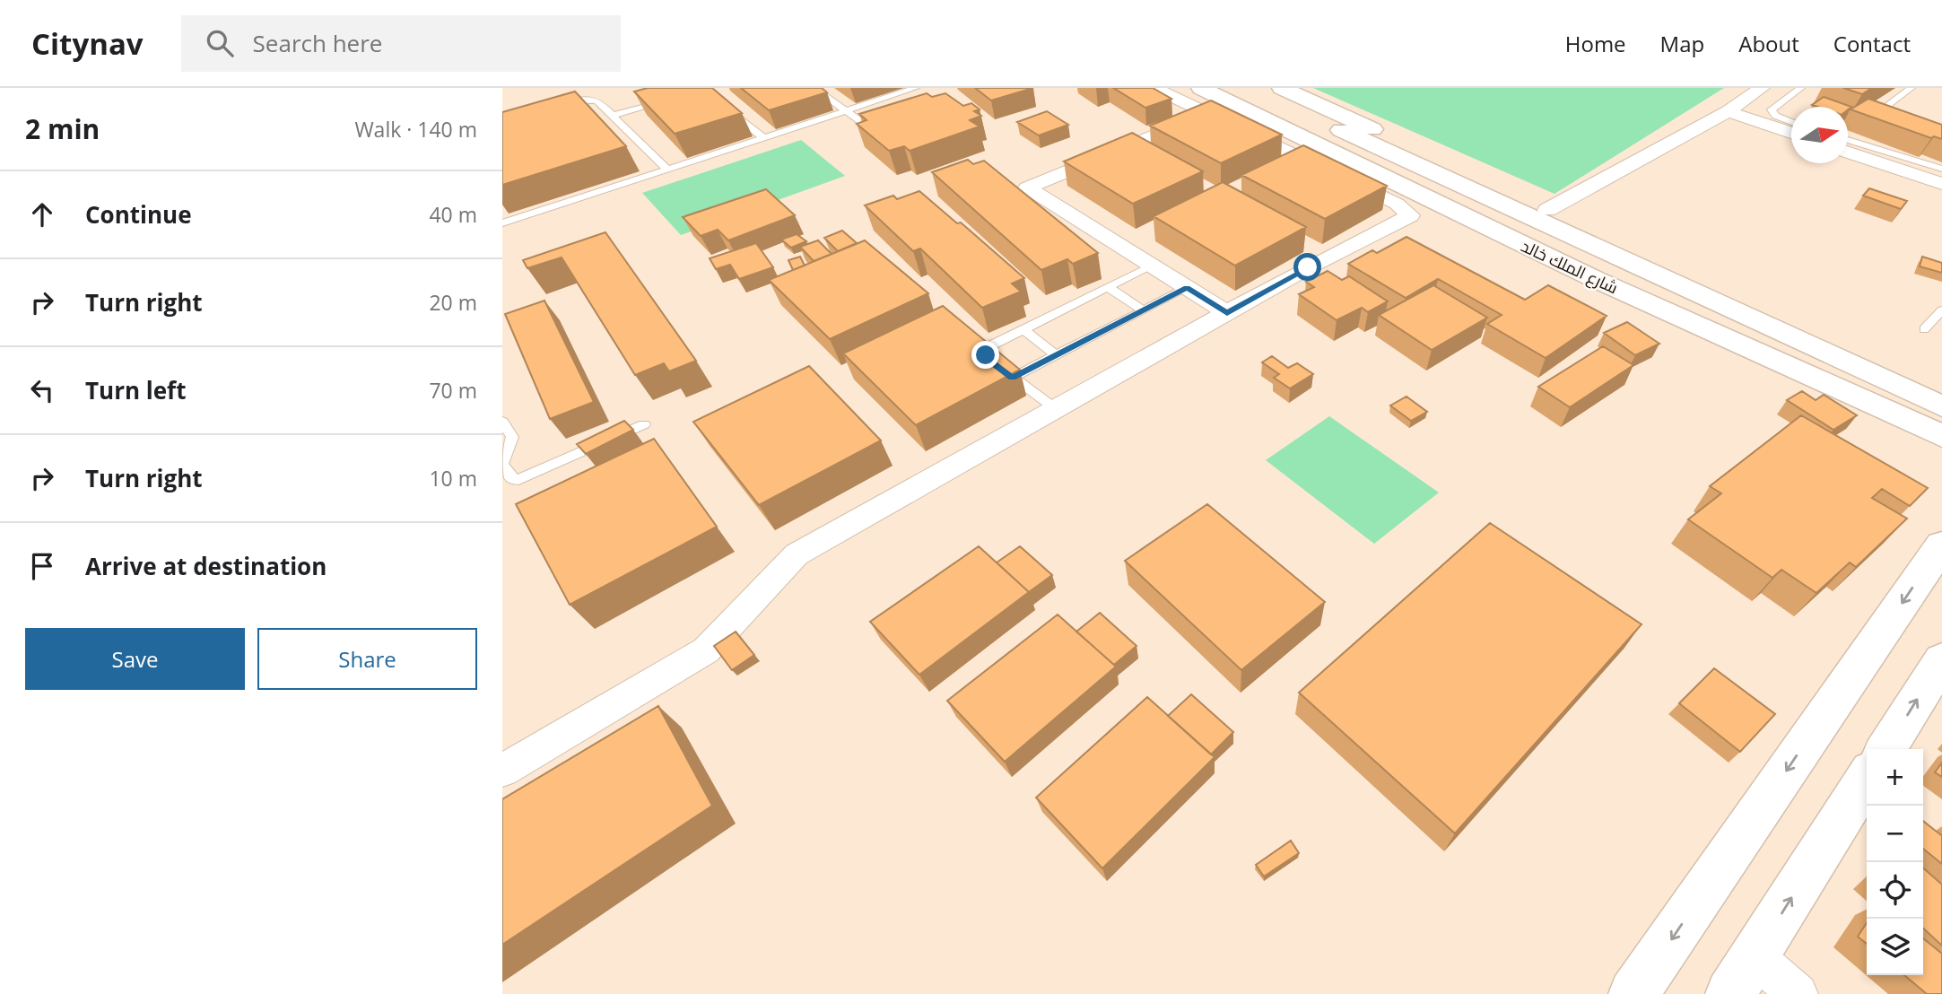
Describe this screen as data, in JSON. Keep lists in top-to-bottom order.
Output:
{
  "streets": {
    "main road": ["شارع الملك خالد"]
  },
  "north": "right",
  "page": {
    "header": "Citynav",
    "search": "Search here",
    "nav": [
      "Home",
      "Map",
      "About",
      "Contact"
    ],
    "heading": ["2 min", "Walk · 140 m"],
    "list": [
      ["Continue", "40 m"],
      ["Turn right", "20 m"],
      ["Turn left", "70 m"],
      ["Turn right", "10 m"],
      "Arrive at destination"
    ],
    "buttons": ["Save", "Share"],
    "map_buttons": ["+", "−"]
  }
}
